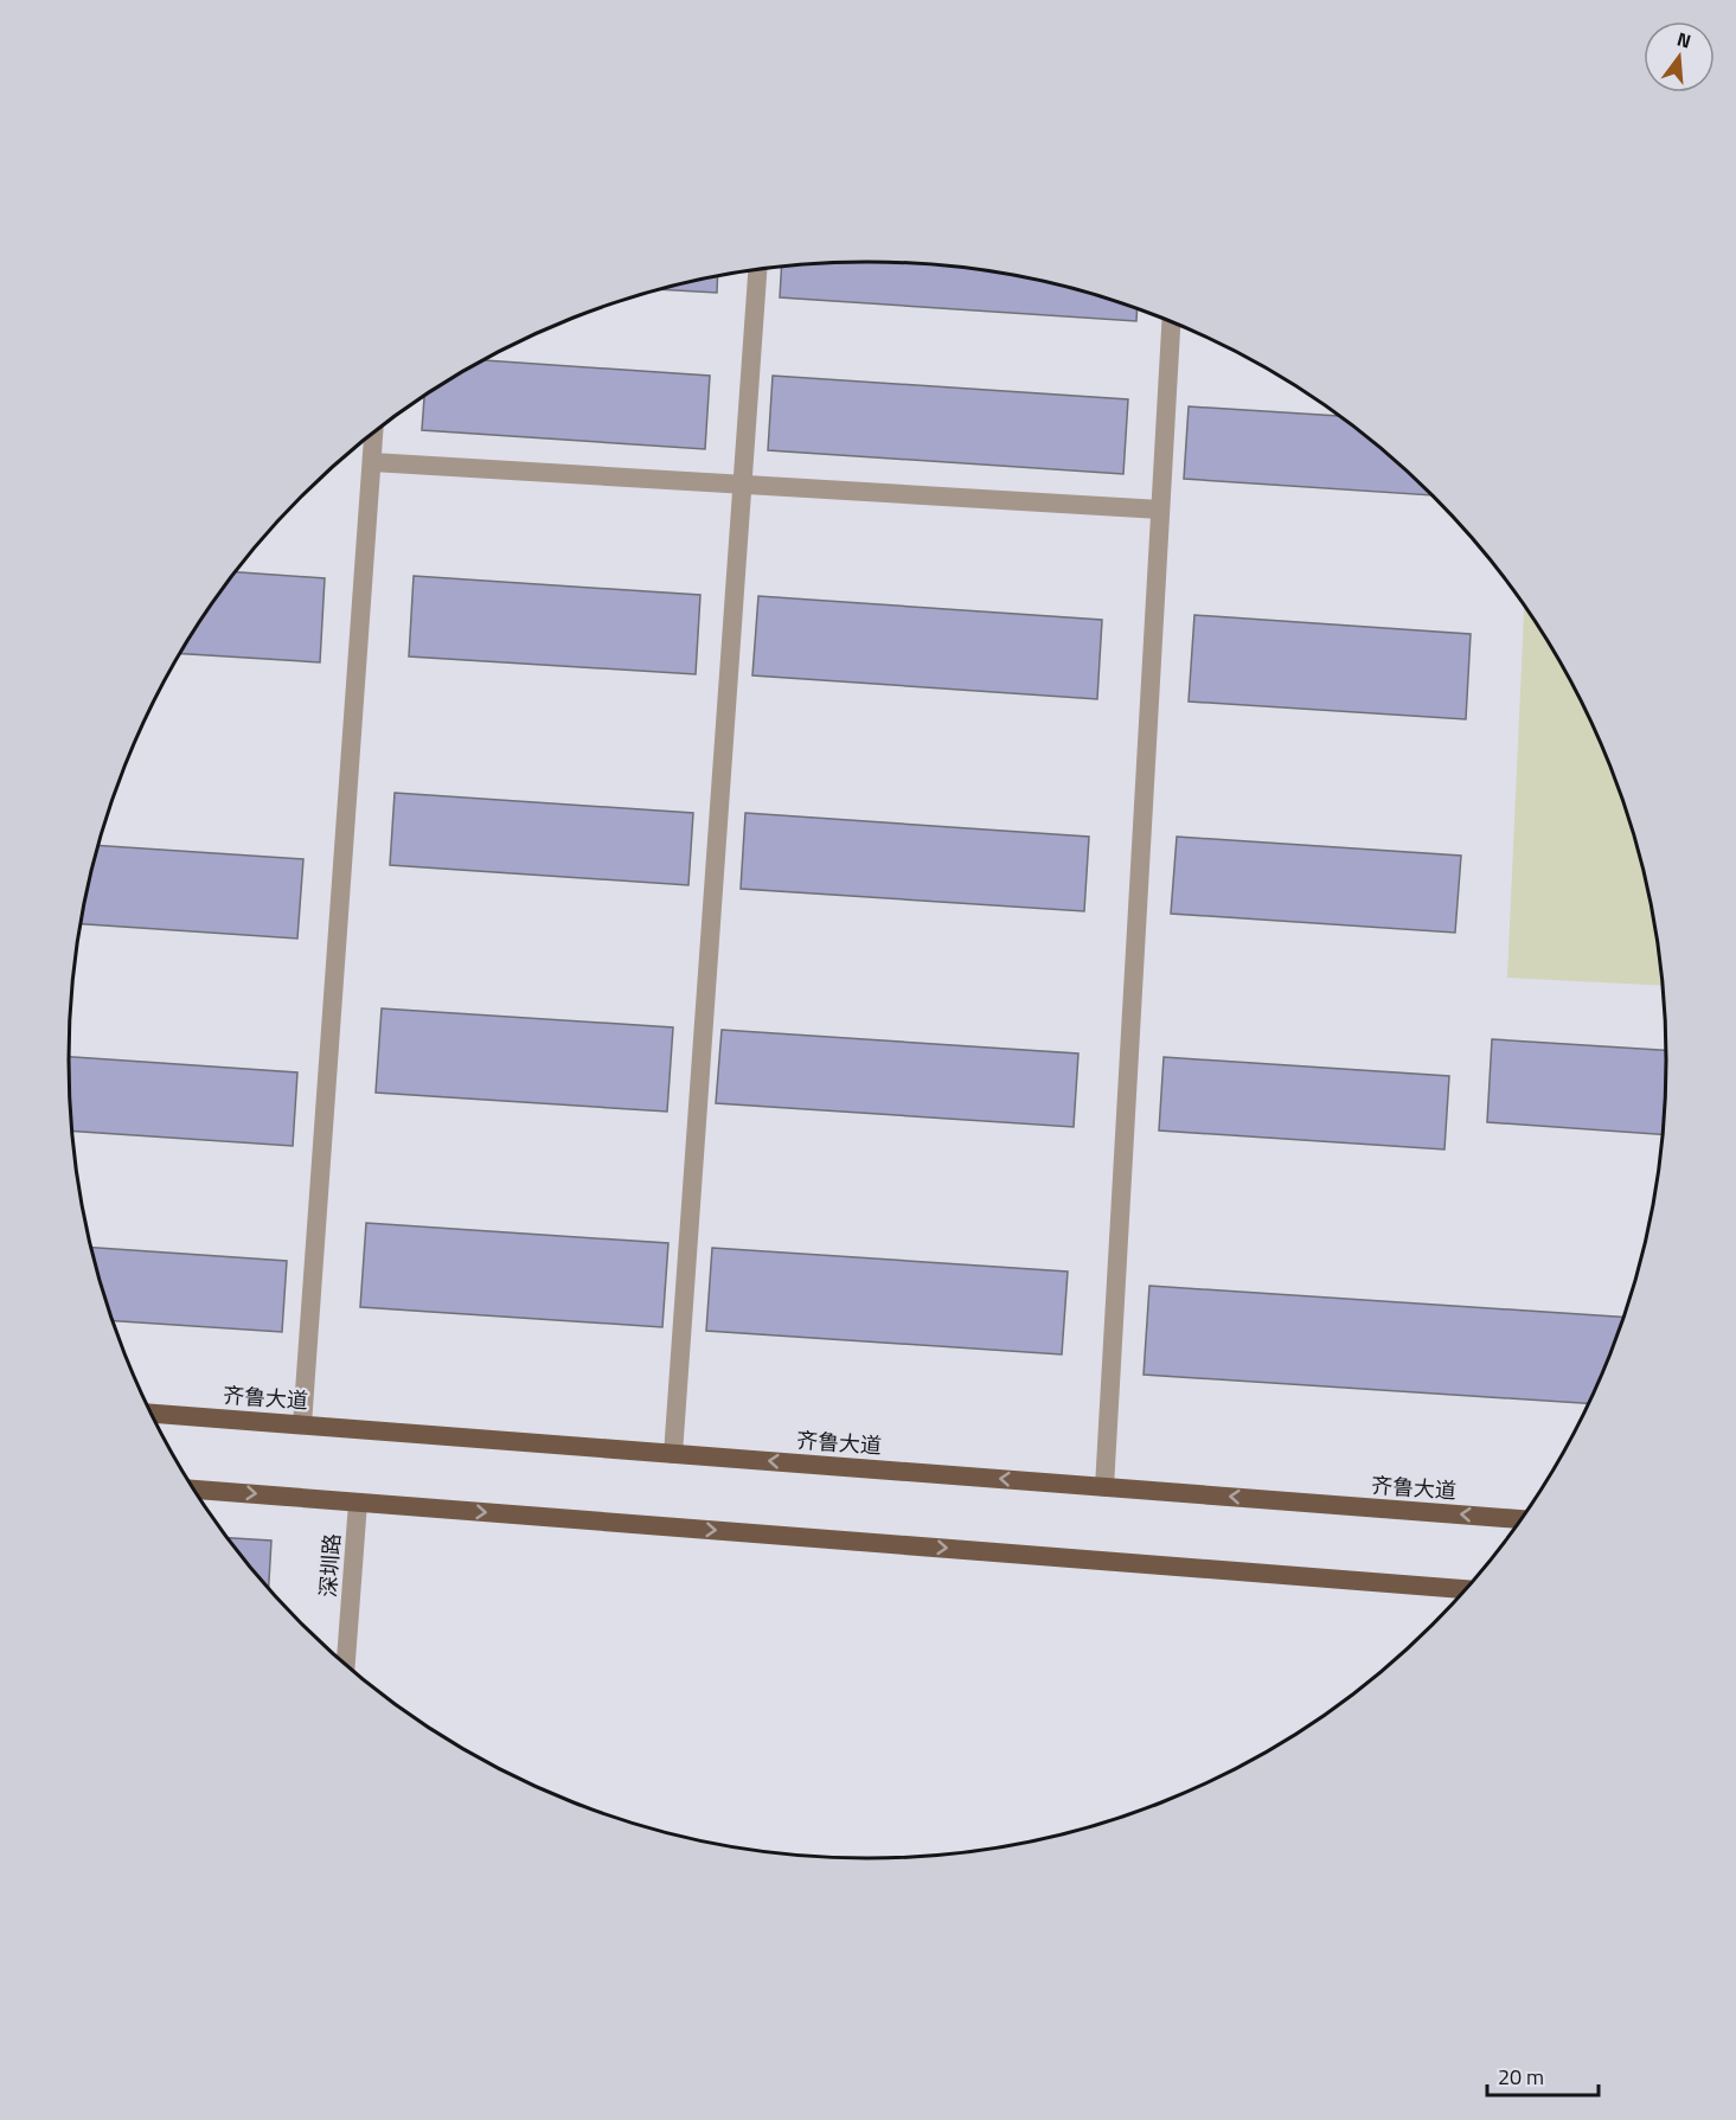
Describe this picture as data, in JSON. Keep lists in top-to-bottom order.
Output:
{
  "streets": {
    "main road": ["齐鲁大道"],
    "street": ["深圳路"]
  },
  "scale_bar": "20 m",
  "north": "top"
}
